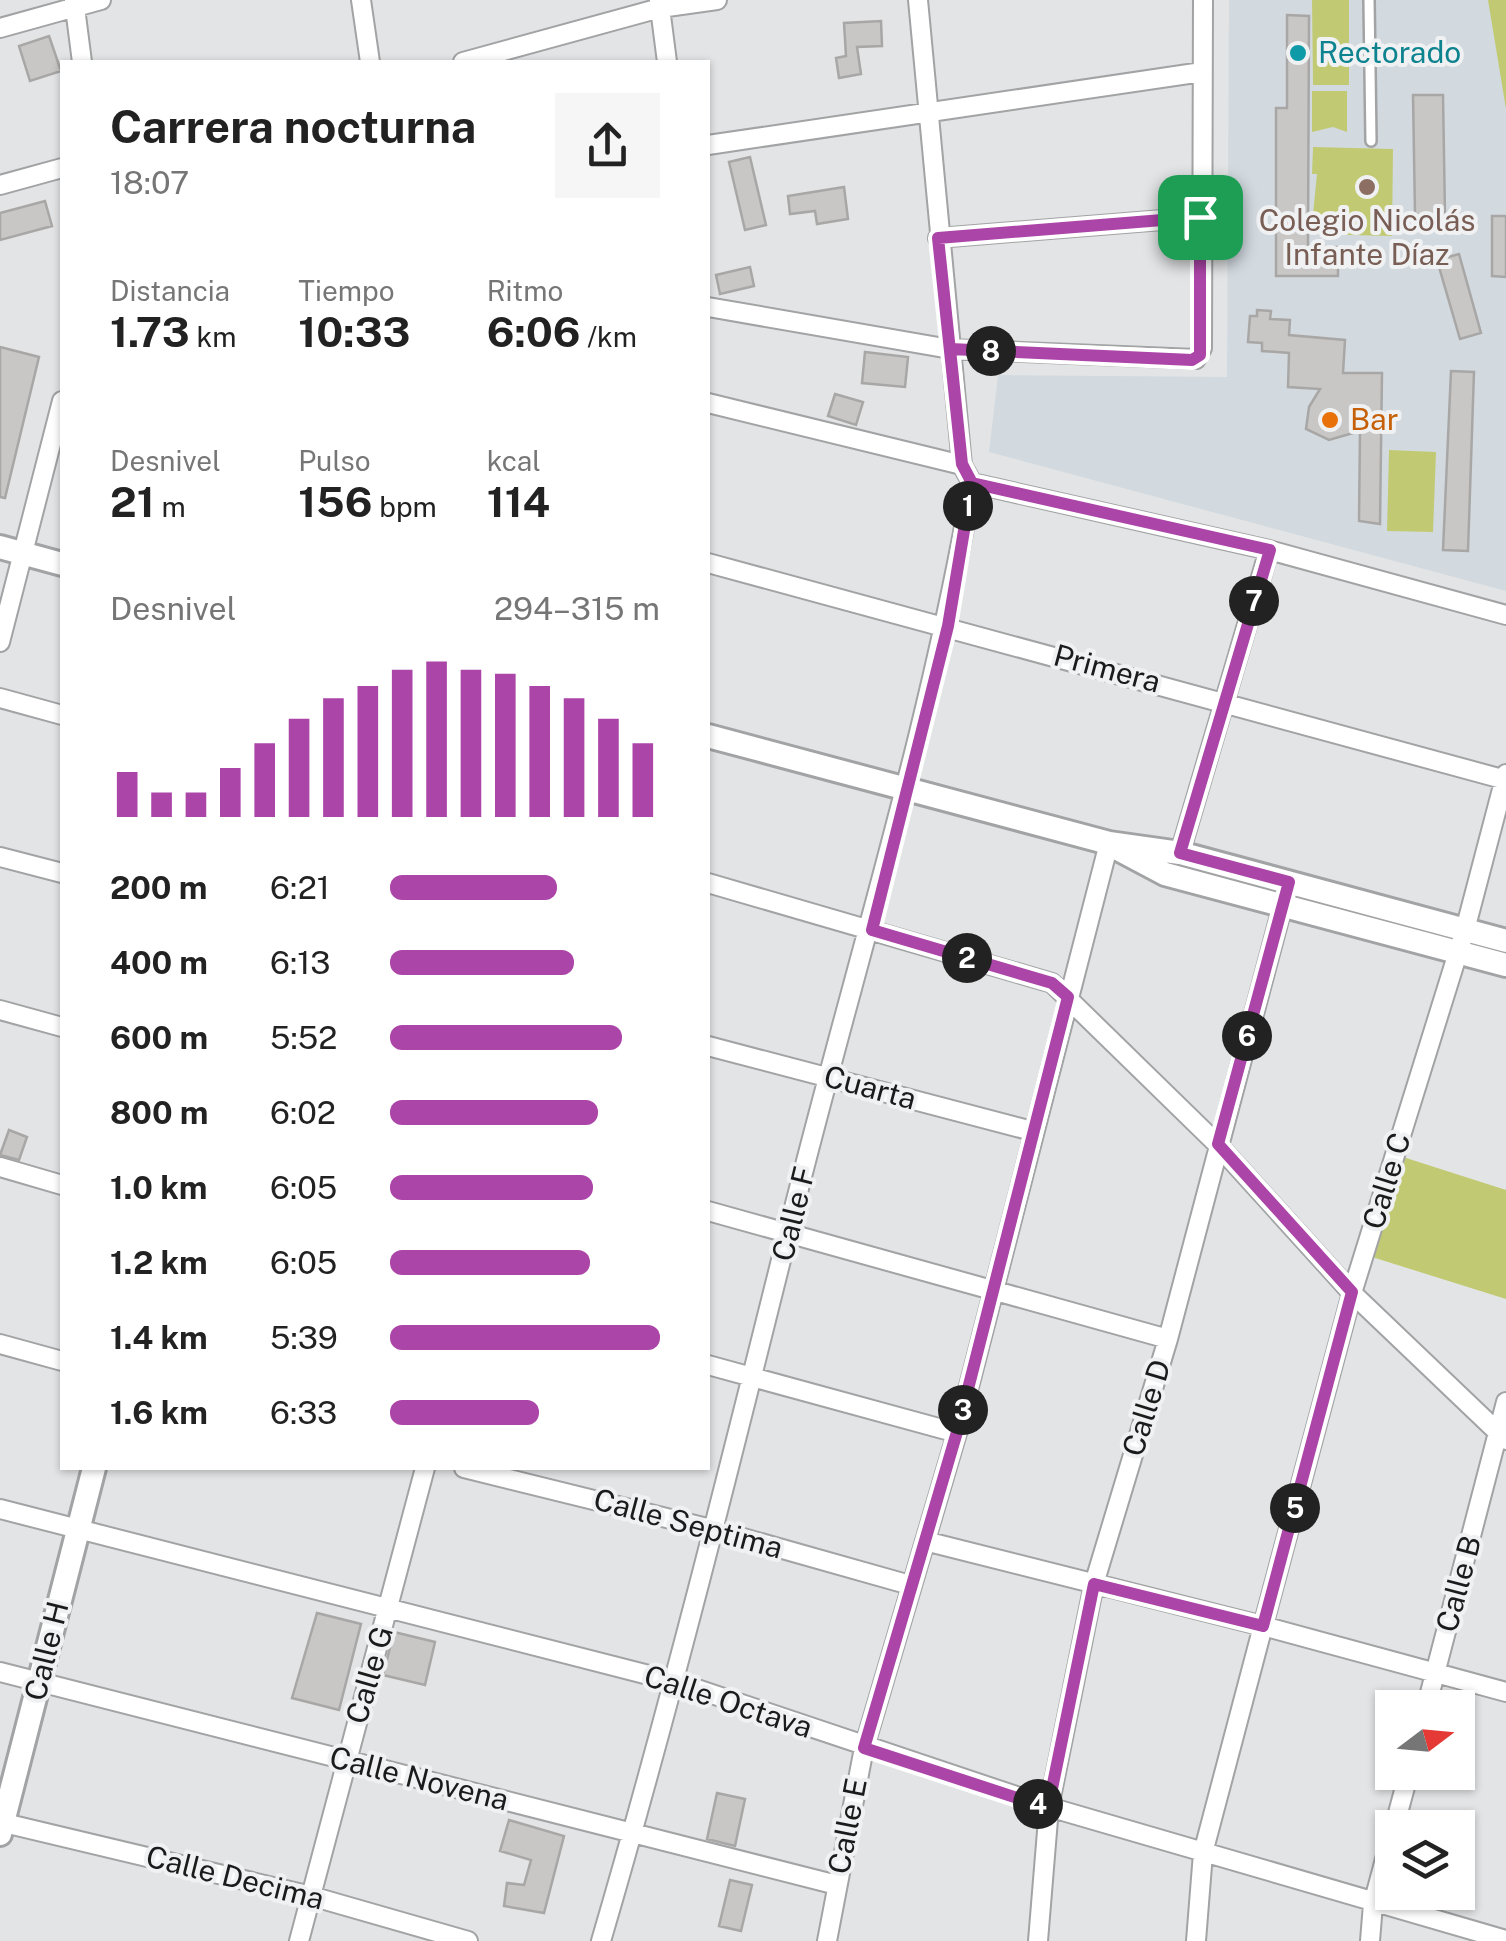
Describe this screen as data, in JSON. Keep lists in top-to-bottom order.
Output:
{
  "streets": {
    "main road": ["Calle H"],
    "street": [
      "Primera",
      "Cuarta",
      "Calle C",
      "Calle F",
      "Calle D",
      "Calle Septima",
      "Calle B",
      "Calle G",
      "Calle Octava",
      "Calle Novena",
      "Calle E",
      "Calle Decima"
    ]
  },
  "crossings": [
    ["Primera", "Calle C"],
    ["Primera", "Calle F"],
    ["Cuarta", "Calle F"],
    ["Cuarta", "Calle E"],
    ["Calle C", "Calle Octava"],
    ["Calle F", "Calle Septima"],
    ["Calle F", "Calle Octava"],
    ["Calle F", "Calle Novena"],
    ["Calle D", "Calle Octava"],
    ["Calle Septima", "Calle E"],
    ["Calle H", "Calle Octava"],
    ["Calle H", "Calle Novena"],
    ["Calle H", "Calle Decima"],
    ["Calle G", "Calle Octava"],
    ["Calle G", "Calle Novena"],
    ["Calle G", "Calle Decima"],
    ["Calle Octava", "Calle E"],
    ["Calle Novena", "Calle E"]
  ],
  "places": ["Rectorado", "Colegio Nicolás Infante Díaz", "Bar"],
  "north": "right",
  "page": {
    "heading": ["Carrera nocturna", "18:07"],
    "stats": [
      ["Distancia", "1.73 km"],
      ["Tiempo", "10:33"],
      ["Ritmo", "6:06 /km"],
      ["Desnivel", "21 m"],
      ["Pulso", "156 bpm"],
      ["kcal", "114"]
    ],
    "pins": [
      "8",
      "1",
      "7",
      "2",
      "6",
      "3",
      "5",
      "4"
    ],
    "chart": ["Desnivel", "294–315 m"],
    "list": [
      {
        "name": "200 m",
        "note": "6:21"
      },
      {
        "name": "400 m",
        "note": "6:13"
      },
      {
        "name": "600 m",
        "note": "5:52"
      },
      {
        "name": "800 m",
        "note": "6:02"
      },
      {
        "name": "1.0 km",
        "note": "6:05"
      },
      {
        "name": "1.2 km",
        "note": "6:05"
      },
      {
        "name": "1.4 km",
        "note": "5:39"
      },
      {
        "name": "1.6 km",
        "note": "6:33"
      }
    ]
  }
}
